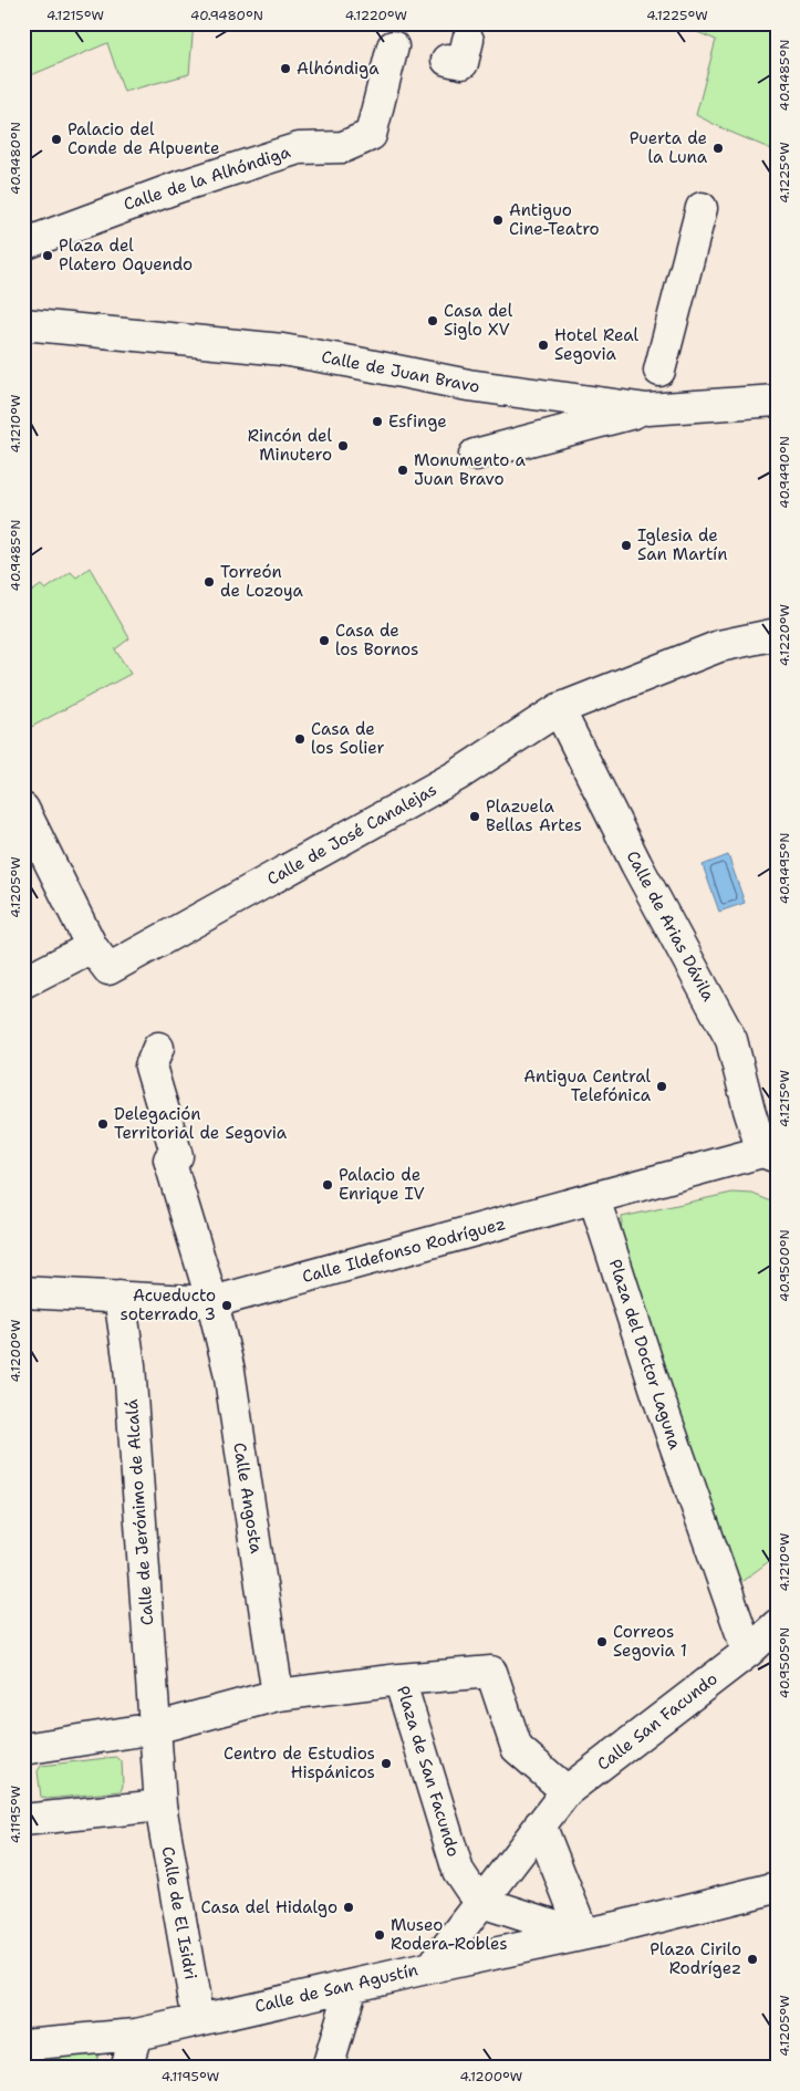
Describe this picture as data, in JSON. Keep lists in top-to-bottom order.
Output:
{
  "streets": {
    "street": [
      "Calle de la Alhóndiga",
      "Calle de Juan Bravo",
      "Calle de José Canalejas",
      "Calle de Arias Dávila",
      "Calle Ildefonso Rodríguez",
      "Plaza del Doctor Laguna",
      "Calle Angosta",
      "Calle de Jerónimo de Alcalá",
      "Calle San Facundo",
      "Plaza de San Facundo",
      "Calle de El Isidri",
      "Calle de San Agustín"
    ]
  },
  "crossings": [
    ["Calle de José Canalejas", "Calle de Arias Dávila"],
    ["Calle Ildefonso Rodríguez", "Plaza del Doctor Laguna"],
    ["Calle Ildefonso Rodríguez", "Calle Angosta"],
    ["Calle Ildefonso Rodríguez", "Calle de Jerónimo de Alcalá"],
    ["Plaza del Doctor Laguna", "Calle San Facundo"],
    ["Calle de Jerónimo de Alcalá", "Calle de El Isidri"],
    ["Calle San Facundo", "Plaza de San Facundo"],
    ["Calle de El Isidri", "Calle de San Agustín"]
  ],
  "places": [
    "Alhóndiga",
    "Palacio del Conde de Alpuente",
    "Puerta de la Luna",
    "Antiguo Cine-Teatro",
    "Plaza del Platero Oquendo",
    "Casa del Siglo XV",
    "Hotel Real Segovia",
    "Esfinge",
    "Rincón del Minutero",
    "Monumento a Juan Bravo",
    "Iglesia de San Martín",
    "Torreón de Lozoya",
    "Casa de los Bornos",
    "Casa de los Solier",
    "Plazuela Bellas Artes",
    "Antigua Central Telefónica",
    "Delegación Territorial de Segovia",
    "Palacio de Enrique IV",
    "Acueducto soterrado 3",
    "Correos Segovia 1",
    "Centro de Estudios Hispánicos",
    "Casa del Hidalgo",
    "Museo Rodera-Robles",
    "Plaza Cirilo Rodrígez"
  ],
  "coordinates": [
    "4.1215°W",
    "40.9480°N",
    "4.1220°W",
    "4.1225°W",
    "40.9485°N",
    "4.1210°W",
    "40.9490°N",
    "40.9495°N",
    "4.1205°W",
    "40.9500°N",
    "4.1200°W",
    "40.9505°N",
    "4.1195°W"
  ]
}
